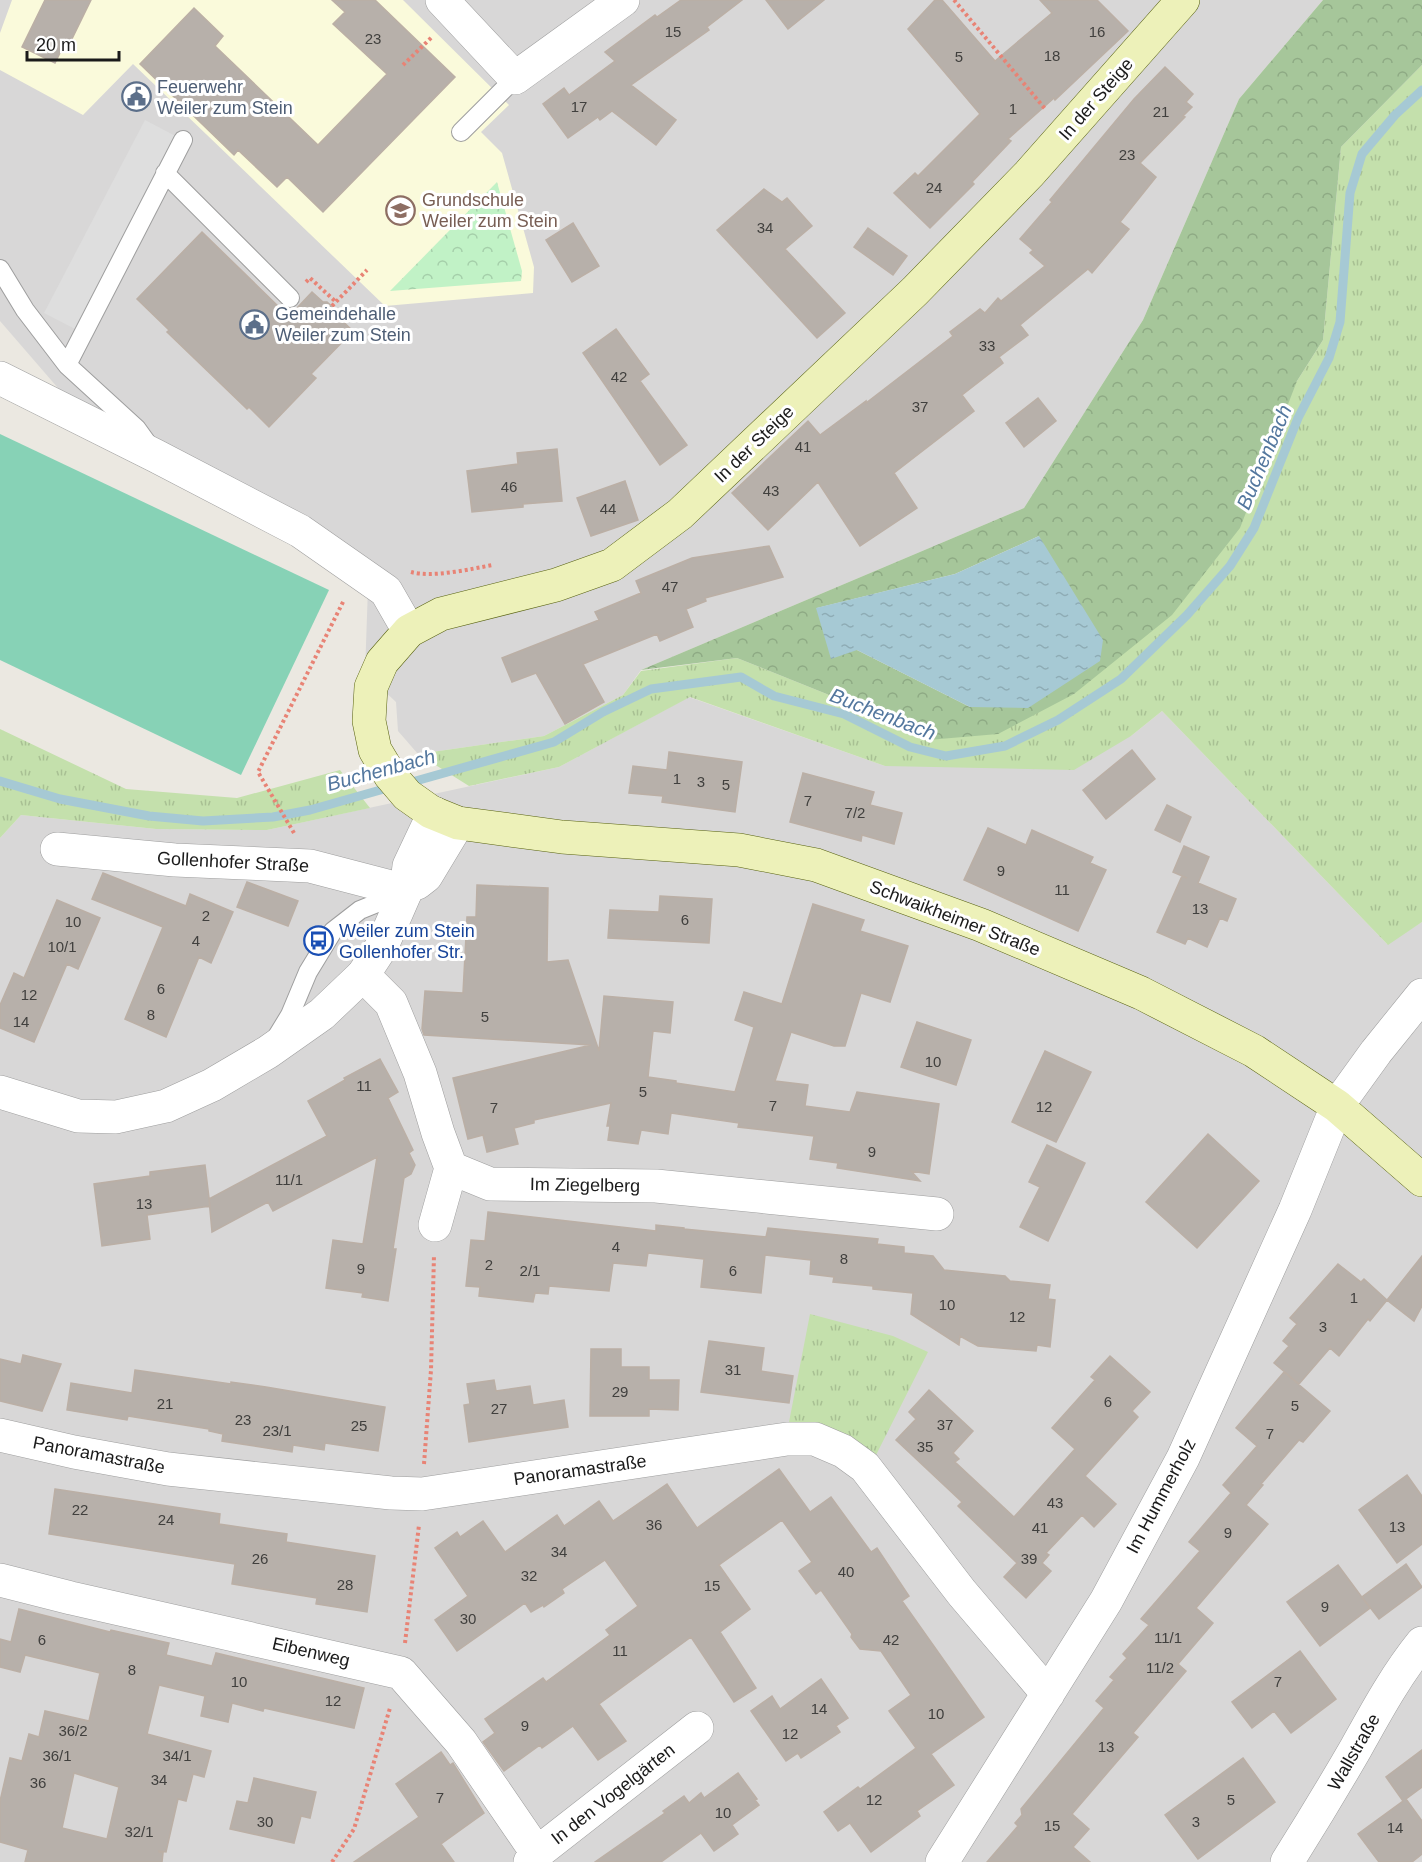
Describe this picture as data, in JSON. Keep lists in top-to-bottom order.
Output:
{
  "streets": {
    "main road": ["In der Steige", "Schwaikheimer Straße"],
    "street": [
      "Gollenhofer Straße",
      "Im Ziegelberg",
      "Panoramastraße",
      "Im Hummerholz",
      "Eibenweg",
      "Wallstraße",
      "In den Vogelgärten"
    ]
  },
  "crossings": [
    ["In der Steige", "Schwaikheimer Straße"],
    ["Schwaikheimer Straße", "Im Hummerholz"],
    ["Panoramastraße", "Im Hummerholz"]
  ],
  "water": ["Buchenbach"],
  "places": {
    "public building": ["Feuerwehr Weiler zum Stein", "Gemeindehalle Weiler zum Stein"],
    "school or university": ["Grundschule Weiler zum Stein"],
    "bus stop": ["Weiler zum Stein Gollenhofer Str."]
  },
  "house_numbers": [
    "15",
    "16",
    "23",
    "18",
    "5",
    "17",
    "1",
    "21",
    "23",
    "24",
    "34",
    "33",
    "42",
    "37",
    "41",
    "46",
    "43",
    "44",
    "47",
    "1",
    "3",
    "5",
    "7",
    "7/2",
    "9",
    "11",
    "13",
    "2",
    "6",
    "10",
    "4",
    "10/1",
    "6",
    "12",
    "8",
    "5",
    "14",
    "10",
    "11",
    "5",
    "7",
    "12",
    "7",
    "9",
    "11/1",
    "13",
    "4",
    "8",
    "2",
    "9",
    "2/1",
    "6",
    "1",
    "10",
    "12",
    "3",
    "31",
    "29",
    "6",
    "21",
    "5",
    "27",
    "23",
    "37",
    "25",
    "23/1",
    "7",
    "35",
    "43",
    "22",
    "24",
    "36",
    "13",
    "41",
    "9",
    "34",
    "26",
    "39",
    "40",
    "32",
    "28",
    "15",
    "9",
    "30",
    "11/1",
    "6",
    "42",
    "11",
    "11/2",
    "8",
    "10",
    "7",
    "12",
    "14",
    "10",
    "9",
    "36/2",
    "12",
    "13",
    "36/1",
    "34/1",
    "34",
    "36",
    "7",
    "12",
    "5",
    "10",
    "30",
    "3",
    "15",
    "14",
    "32/1"
  ],
  "scale_bar": "20 m"
}
